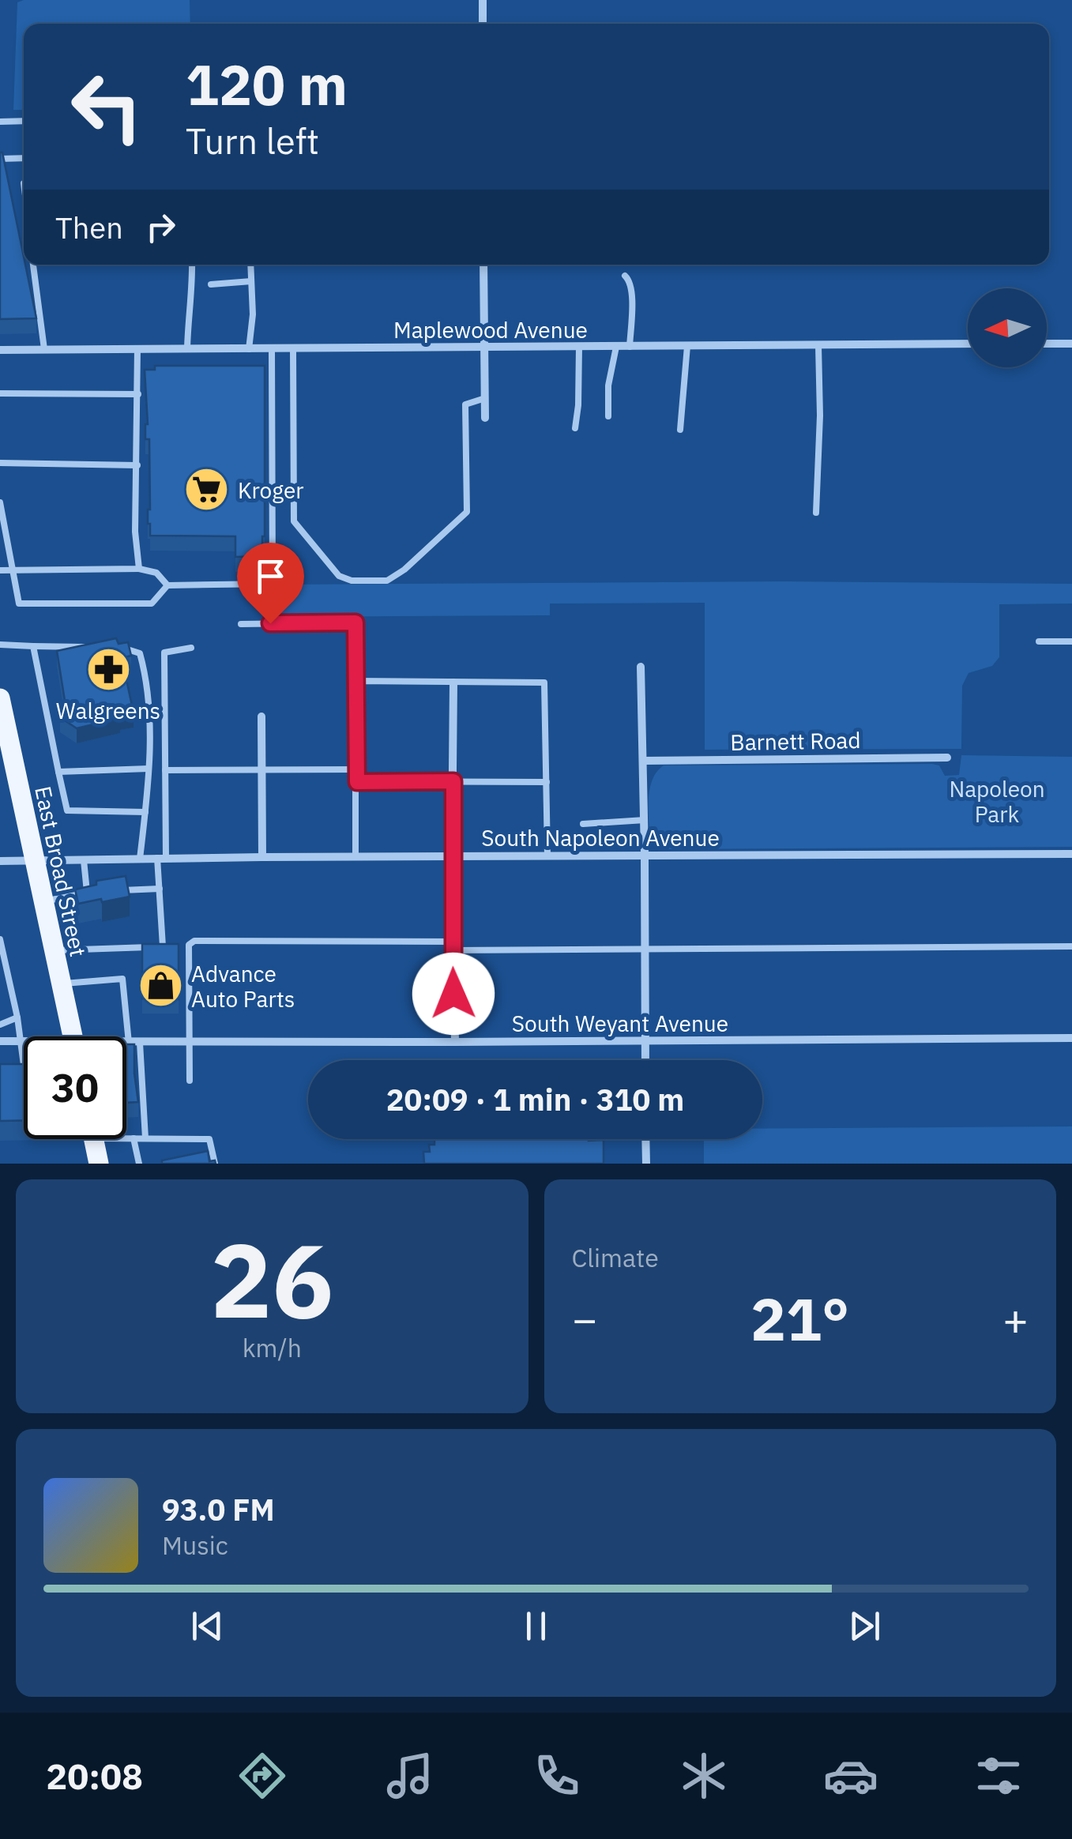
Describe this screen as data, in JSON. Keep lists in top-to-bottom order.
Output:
{
  "streets": {
    "main road": ["East Broad Street"],
    "street": [
      "Maplewood Avenue",
      "Barnett Road",
      "South Napoleon Avenue",
      "South Weyant Avenue"
    ]
  },
  "crossings": [
    ["South Napoleon Avenue", "East Broad Street"]
  ],
  "parks": ["Napoleon Park"],
  "places": {
    "supermarket": ["Kroger"],
    "pharmacy": ["Walgreens"],
    "shop": ["Advance Auto Parts"]
  },
  "north": "left",
  "page": {
    "turn": ["120 m", "Turn left"],
    "then": "Then",
    "limit": "30",
    "trip": "20:09 · 1 min · 310 m",
    "tile": [
      ["26", "km/h"],
      "Climate"
    ],
    "heat": ["−", "21°", "+"],
    "song": ["93.0 FM", "Music"],
    "tabs": "20:08"
  }
}
